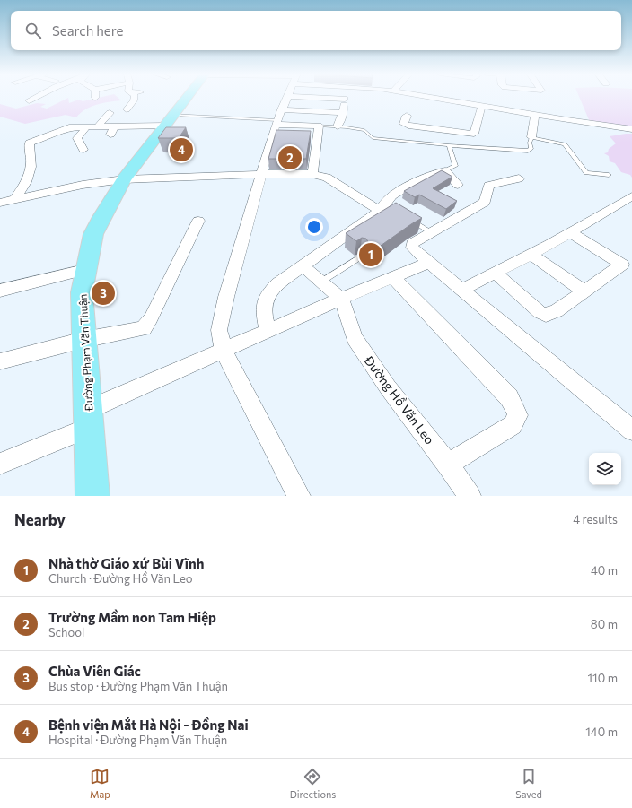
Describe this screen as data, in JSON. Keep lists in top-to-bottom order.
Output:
{
  "streets": {
    "main road": ["Đường Phạm Văn Thuận"],
    "street": ["Đường Hồ Văn Leo"]
  },
  "page": {
    "search": "Search here",
    "pins": [
      "4",
      "2",
      "1",
      "3"
    ],
    "heading": ["Nearby", "4 results"],
    "list": [
      {
        "mark": "1",
        "name": "Nhà thờ Giáo xứ Bùi Vĩnh",
        "note": "Church · Đường Hồ Văn Leo",
        "value": "40 m"
      },
      {
        "mark": "2",
        "name": "Trường Mầm non Tam Hiệp",
        "note": "School",
        "value": "80 m"
      },
      {
        "mark": "3",
        "name": "Chùa Viên Giác",
        "note": "Bus stop · Đường Phạm Văn Thuận",
        "value": "110 m"
      },
      {
        "mark": "4",
        "name": "Bệnh viện Mắt Hà Nội - Đồng Nai",
        "note": "Hospital · Đường Phạm Văn Thuận",
        "value": "140 m"
      }
    ],
    "nav": ["Map", "Directions", "Saved"]
  }
}
